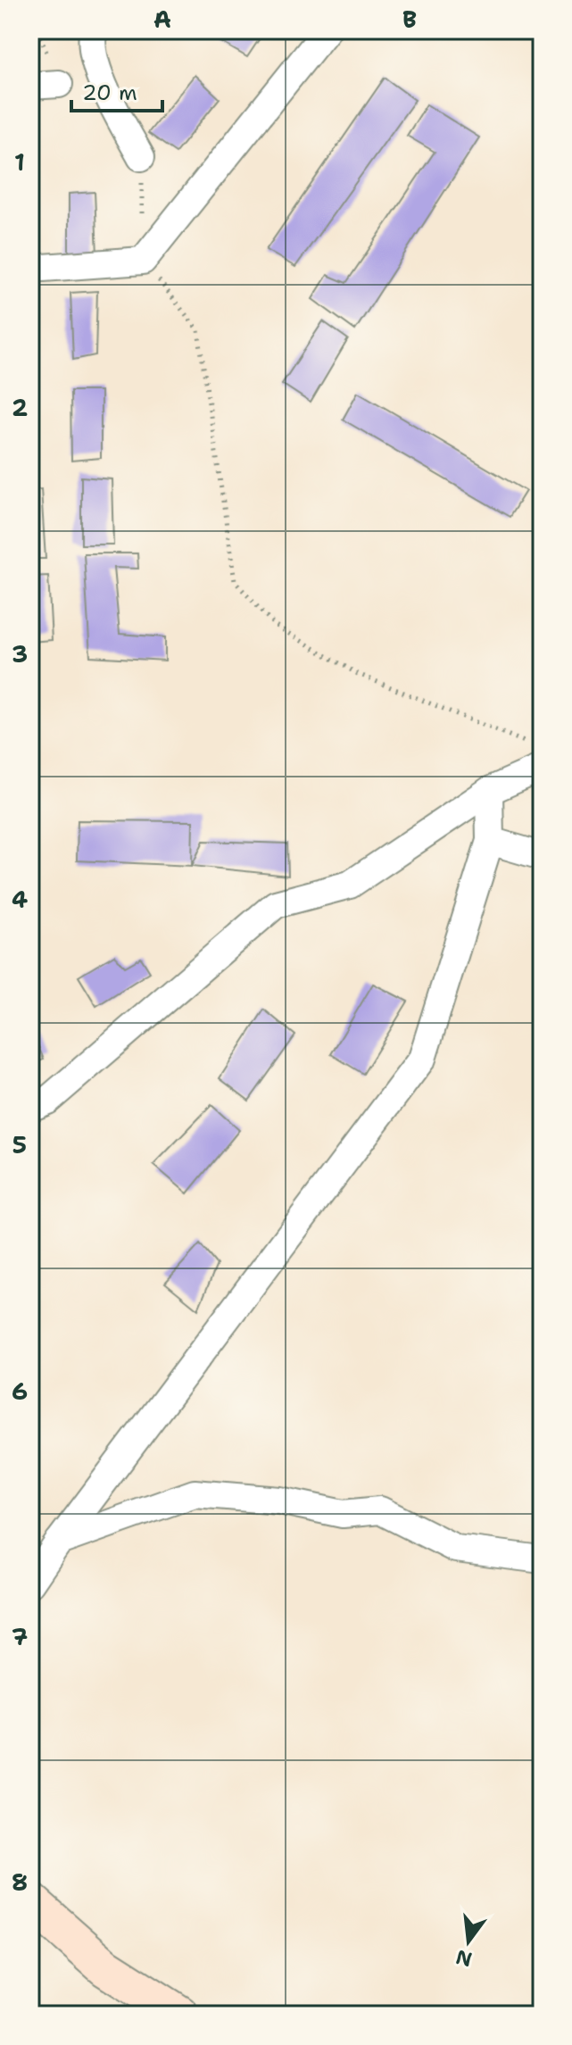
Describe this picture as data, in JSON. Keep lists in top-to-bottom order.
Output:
{
  "scale_bar": "20 m",
  "north": "bottom",
  "grid": {
    "columns": ["A", "B"],
    "rows": [
      "1",
      "2",
      "3",
      "4",
      "5",
      "6",
      "7",
      "8"
    ]
  }
}
